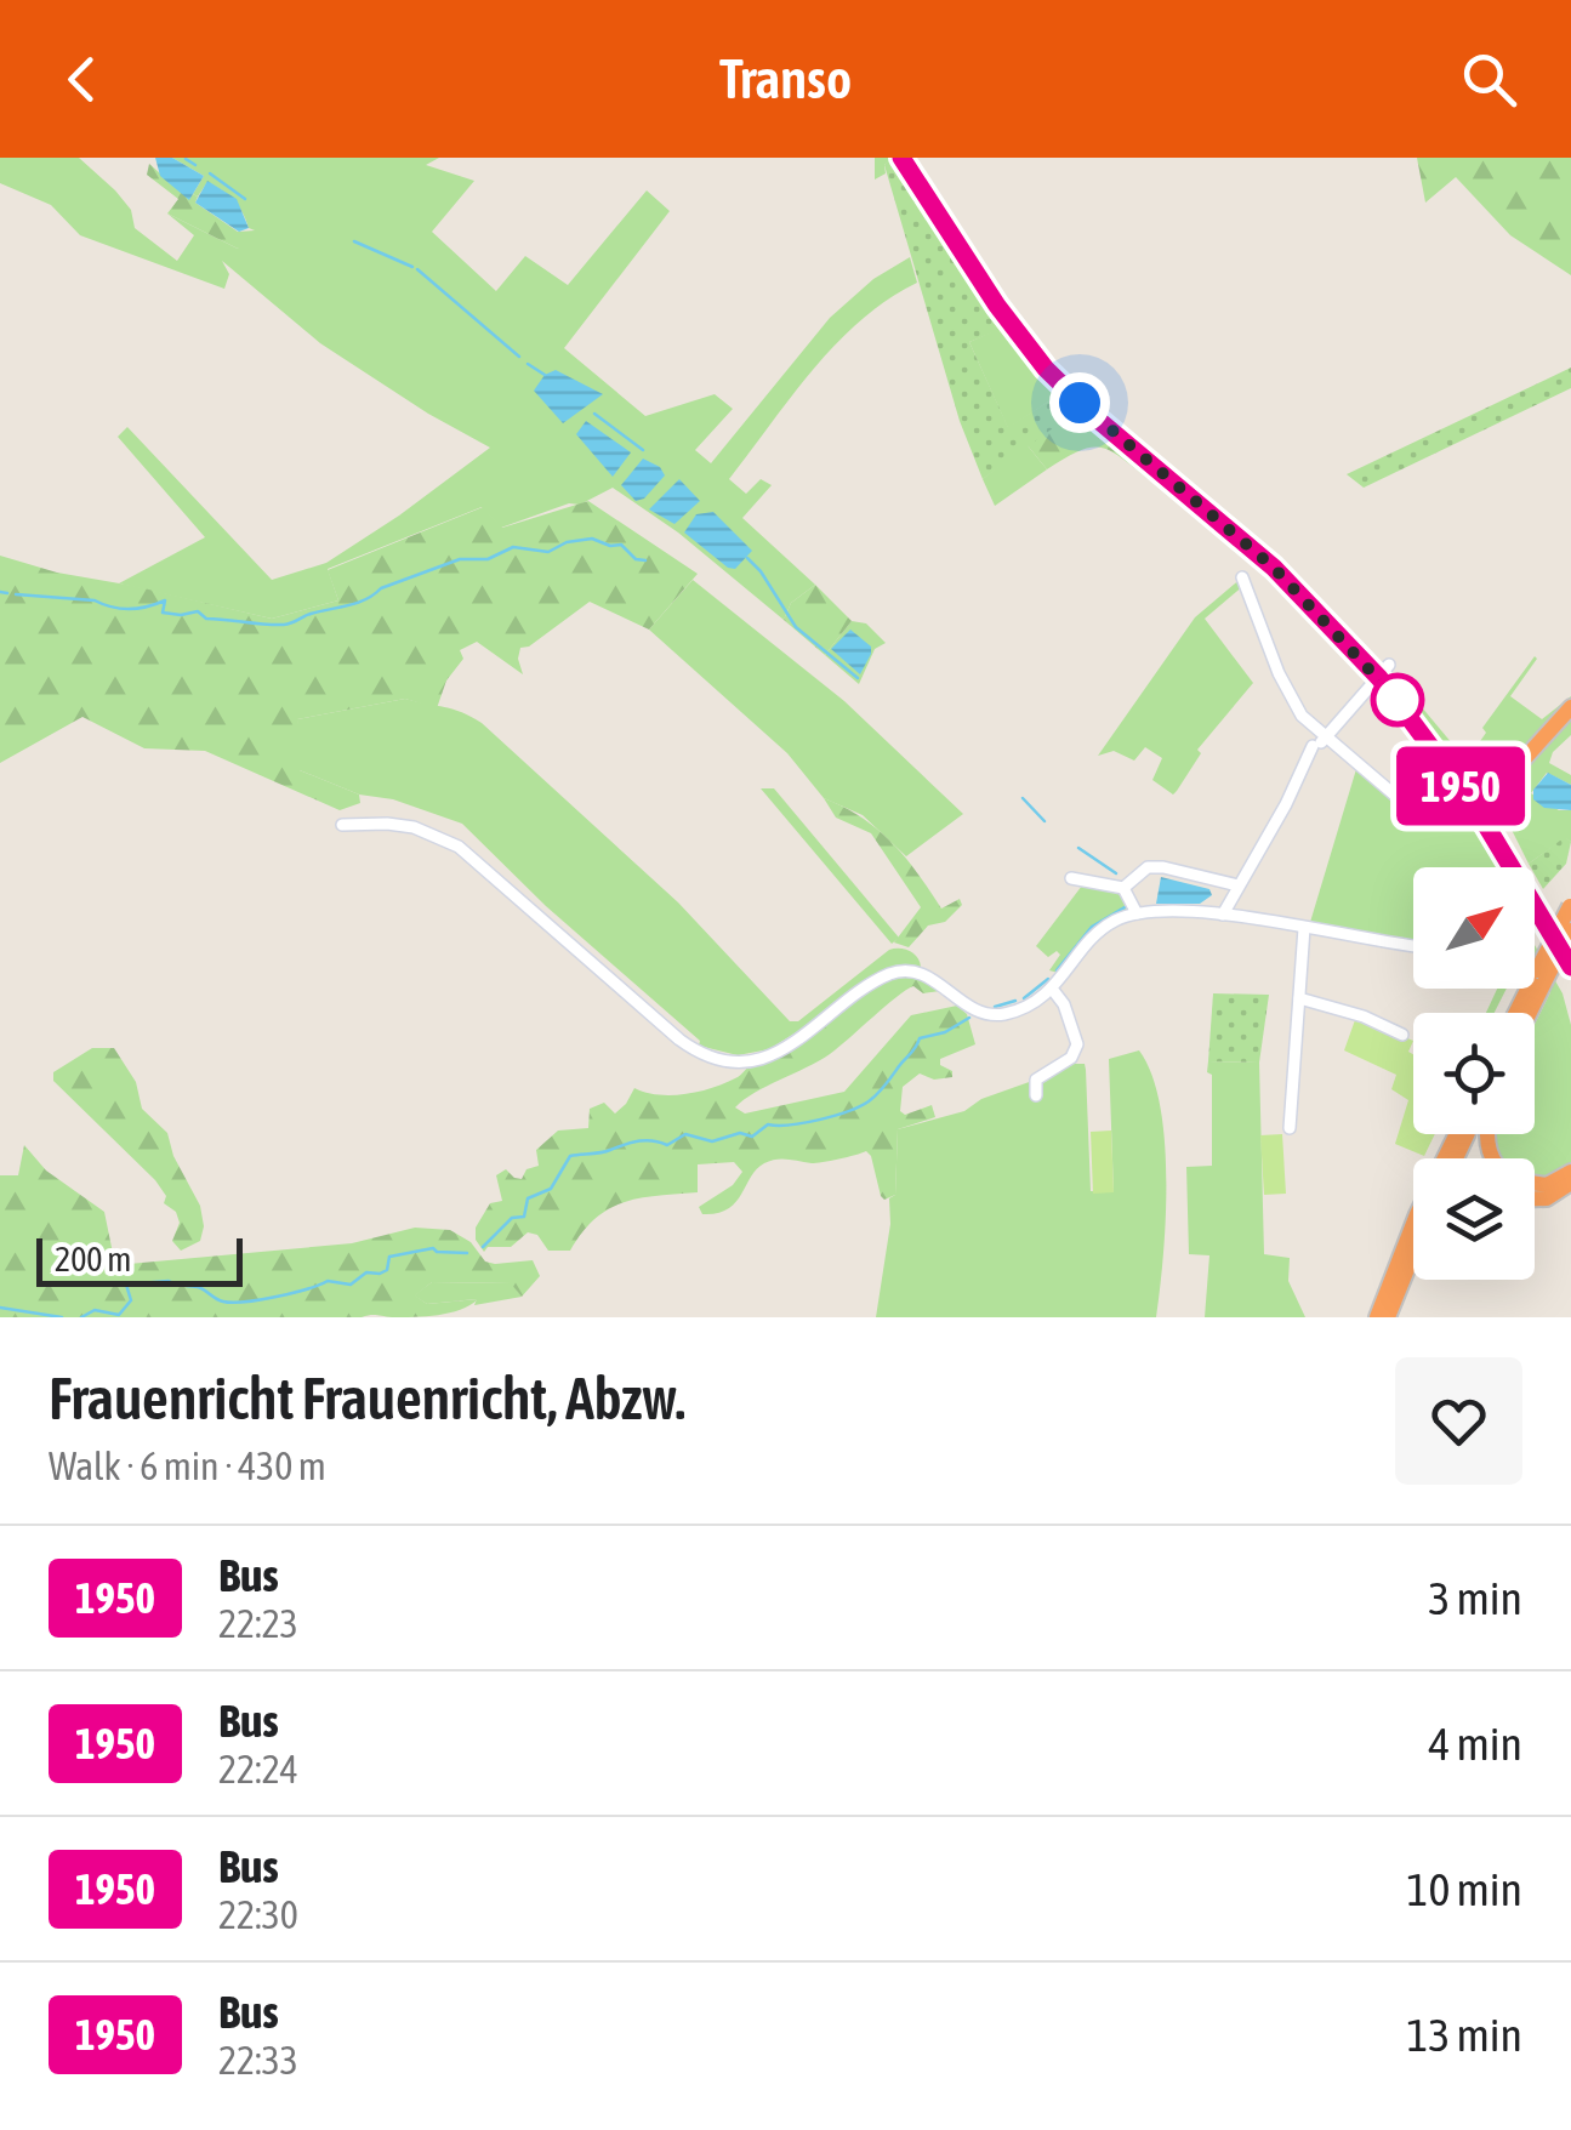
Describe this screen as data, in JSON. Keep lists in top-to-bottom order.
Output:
{
  "lines": ["bus line 1950"],
  "scale_bar": "200 m",
  "north": "top right",
  "page": {
    "header": "Transo",
    "on_map": "1950",
    "scale": "200 m",
    "heading": ["Frauenricht Frauenricht, Abzw.", "Walk · 6 min · 430 m"],
    "list": [
      {
        "mark": "1950",
        "name": "Bus",
        "note": "22:23",
        "value": "3 min"
      },
      {
        "mark": "1950",
        "name": "Bus",
        "note": "22:24",
        "value": "4 min"
      },
      {
        "mark": "1950",
        "name": "Bus",
        "note": "22:30",
        "value": "10 min"
      },
      {
        "mark": "1950",
        "name": "Bus",
        "note": "22:33",
        "value": "13 min"
      }
    ]
  }
}
